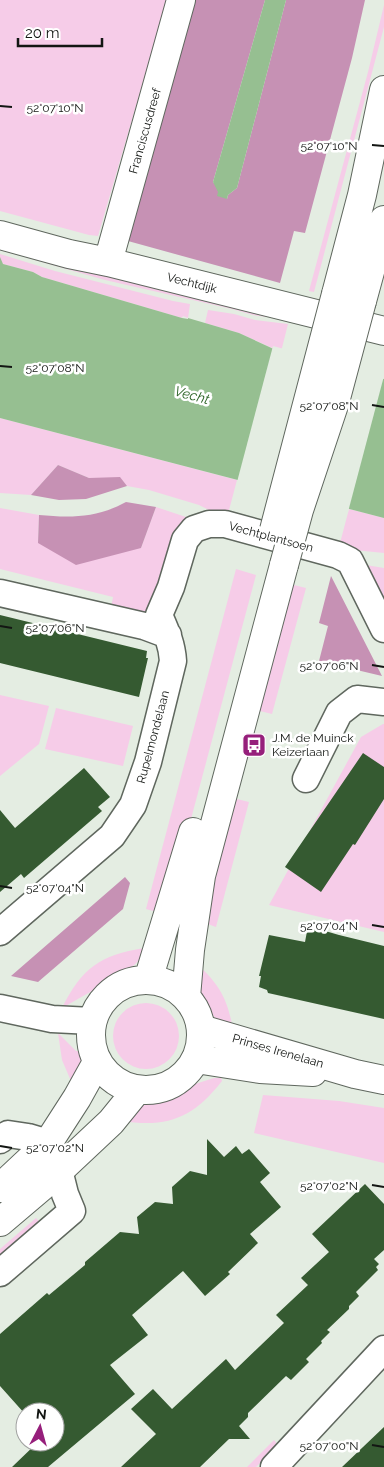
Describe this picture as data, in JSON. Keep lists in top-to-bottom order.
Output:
{
  "streets": {
    "main road": ["Franciscusdreef", "Vechtdijk", "Prinses Irenelaan"],
    "street": ["Vechtplantsoen", "Rupelmondelaan"]
  },
  "crossings": [
    ["Franciscusdreef", "Vechtdijk"],
    ["Vechtplantsoen", "Rupelmondelaan"]
  ],
  "water": ["Vecht"],
  "places": {
    "bus stop": ["J.M. de Muinck Keizerlaan"]
  },
  "scale_bar": "20 m",
  "north": "top",
  "coordinates": [
    "52°07'10\"N",
    "52°07'08\"N",
    "52°07'06\"N",
    "52°07'04\"N",
    "52°07'02\"N",
    "52°07'00\"N"
  ]
}
